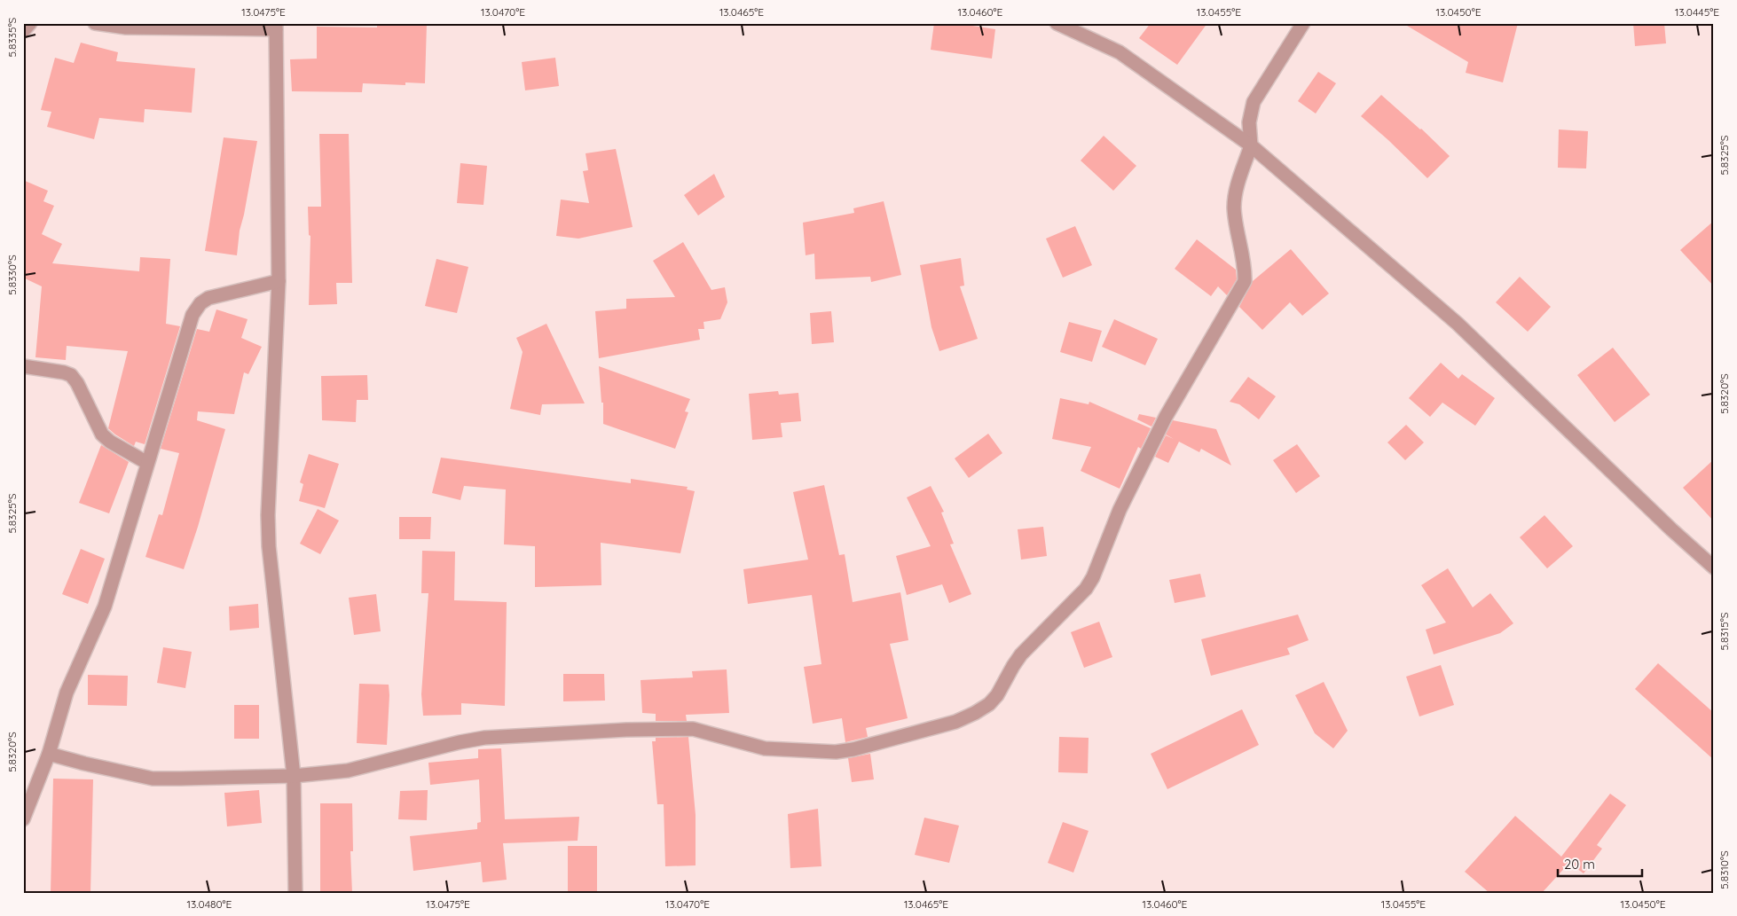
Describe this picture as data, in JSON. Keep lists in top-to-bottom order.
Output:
{
  "scale_bar": "20 m",
  "coordinates": [
    "13.0475°E",
    "13.0470°E",
    "13.0465°E",
    "13.0460°E",
    "13.0455°E",
    "13.0450°E",
    "13.0445°E",
    "5.8335°S",
    "5.8325°S",
    "5.8330°S",
    "5.8320°S",
    "5.8315°S",
    "5.8310°S",
    "13.0480°E"
  ]
}
